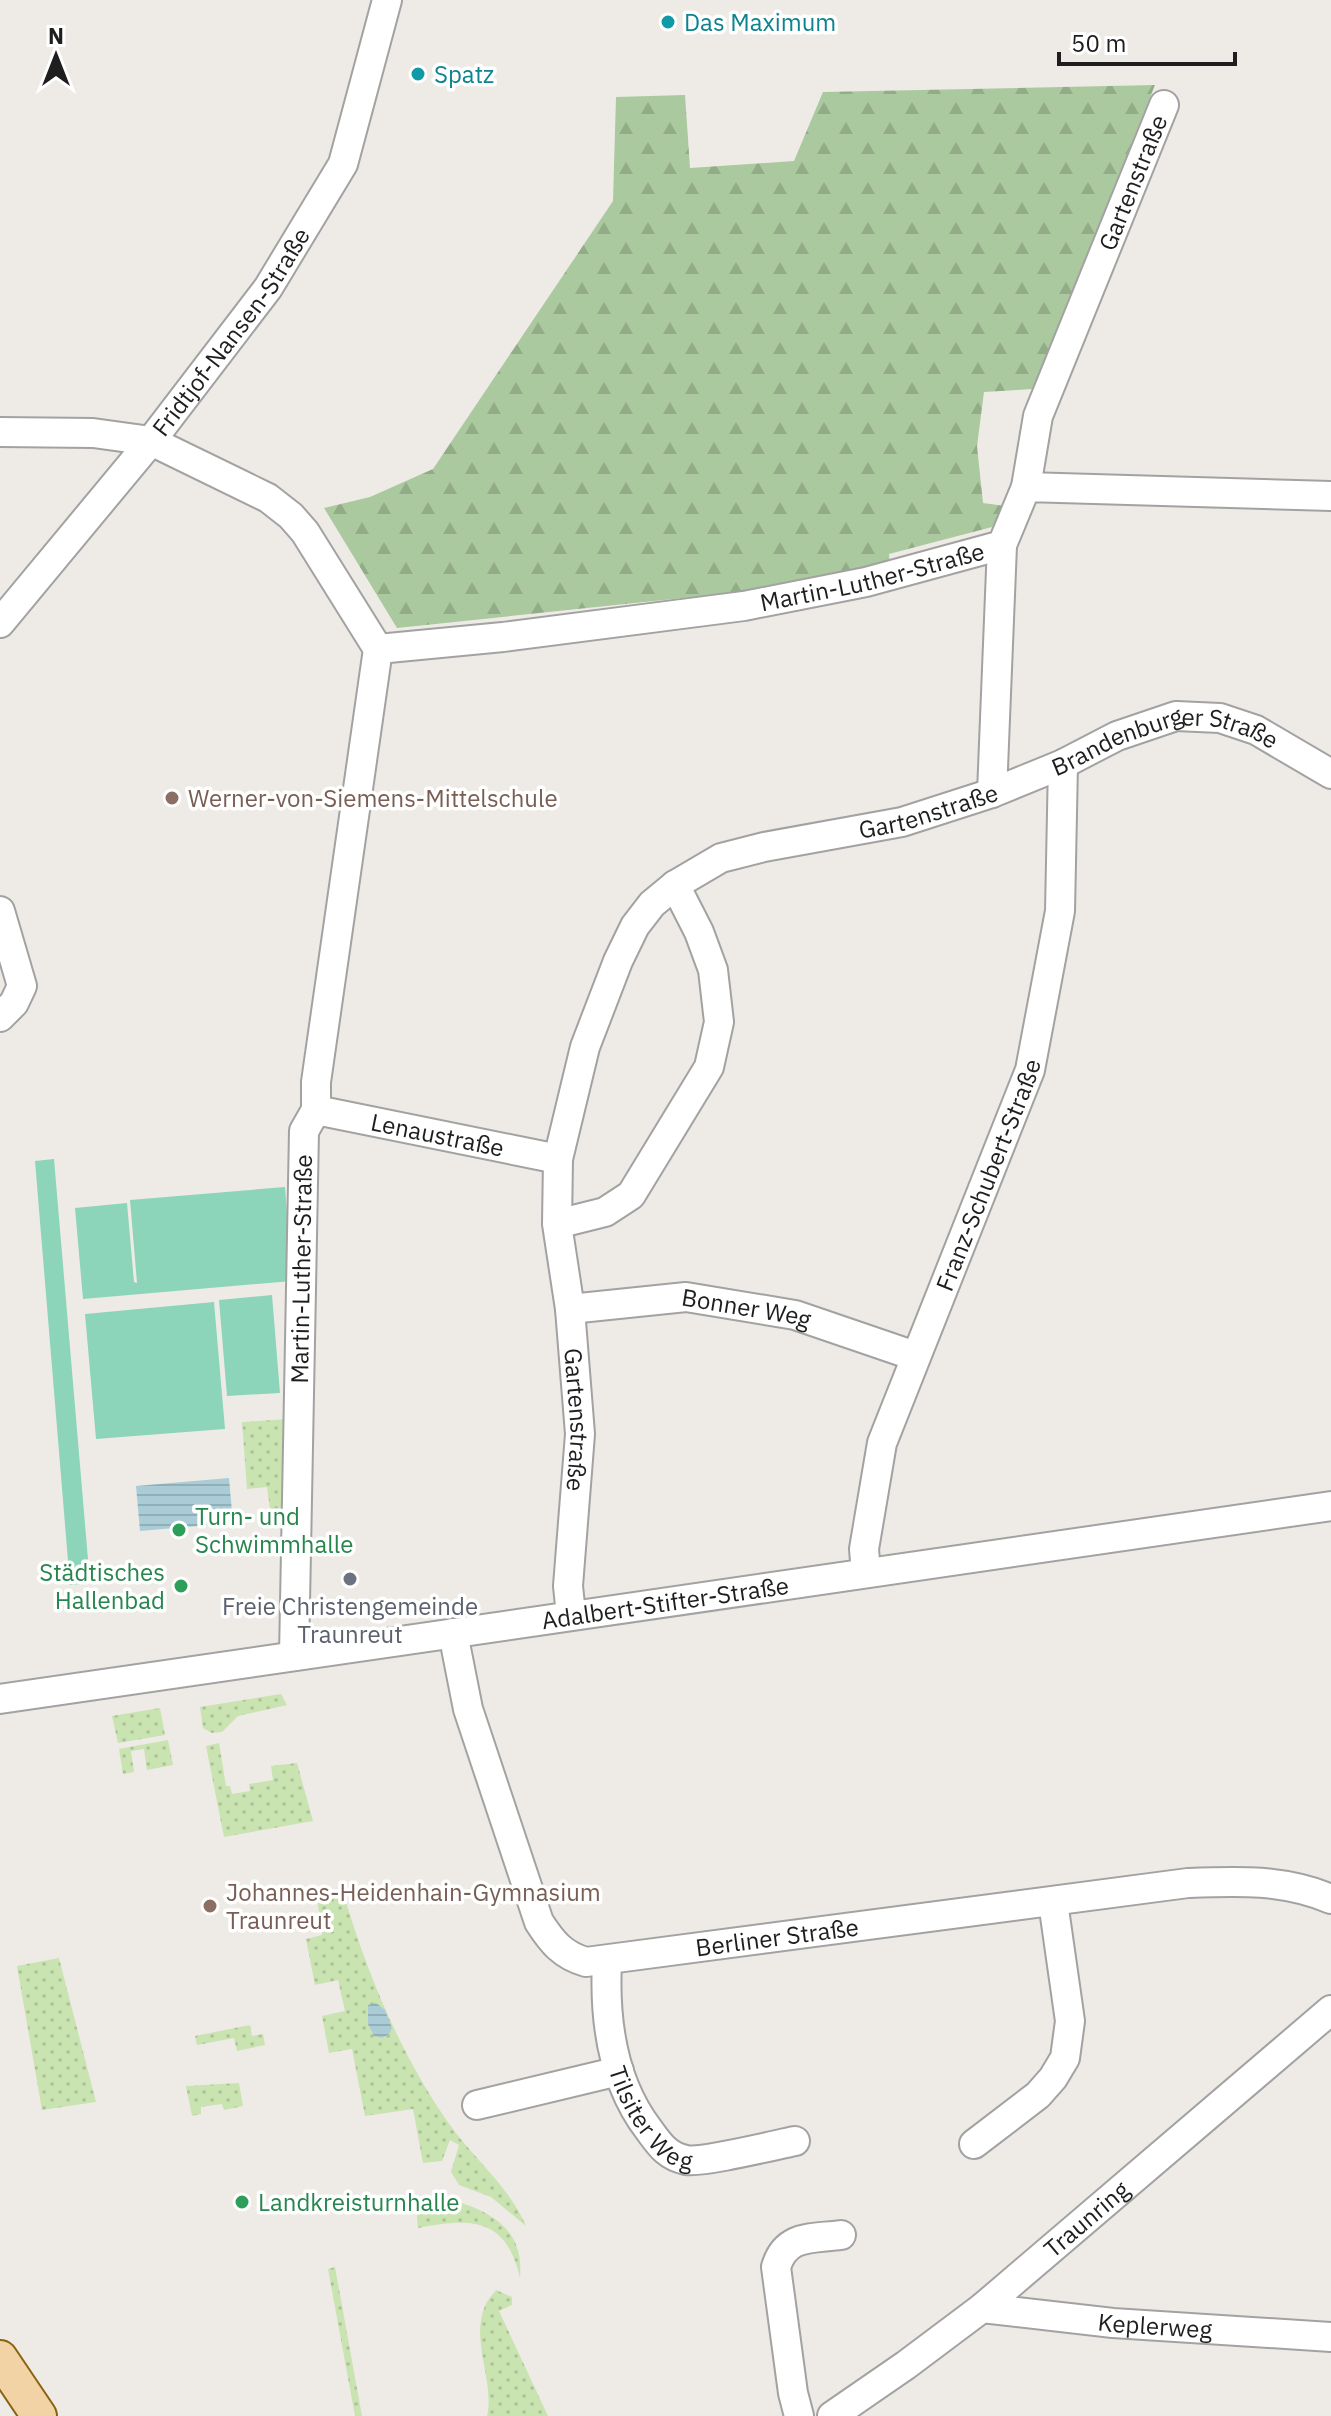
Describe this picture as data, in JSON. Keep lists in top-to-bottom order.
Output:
{
  "streets": {
    "street": [
      "Gartenstraße",
      "Fridtjof-Nansen-Straße",
      "Martin-Luther-Straße",
      "Brandenburger Straße",
      "Lenaustraße",
      "Franz-Schubert-Straße",
      "Bonner Weg",
      "Adalbert-Stifter-Straße",
      "Berliner Straße",
      "Tilsiter Weg",
      "Traunring",
      "Keplerweg"
    ]
  },
  "crossings": [
    ["Gartenstraße", "Martin-Luther-Straße"],
    ["Gartenstraße", "Brandenburger Straße"],
    ["Gartenstraße", "Lenaustraße"],
    ["Gartenstraße", "Bonner Weg"],
    ["Gartenstraße", "Adalbert-Stifter-Straße"],
    ["Martin-Luther-Straße", "Lenaustraße"],
    ["Martin-Luther-Straße", "Adalbert-Stifter-Straße"],
    ["Brandenburger Straße", "Franz-Schubert-Straße"],
    ["Franz-Schubert-Straße", "Bonner Weg"],
    ["Franz-Schubert-Straße", "Adalbert-Stifter-Straße"],
    ["Adalbert-Stifter-Straße", "Berliner Straße"],
    ["Berliner Straße", "Tilsiter Weg"],
    ["Traunring", "Keplerweg"]
  ],
  "places": [
    "Das Maximum",
    "Spatz",
    "Werner-von-Siemens-Mittelschule",
    "Turn- und Schwimmhalle",
    "Freie Christengemeinde Traunreut",
    "Städtisches Hallenbad",
    "Johannes-Heidenhain-Gymnasium Traunreut",
    "Landkreisturnhalle"
  ],
  "scale_bar": "50 m",
  "north": "top"
}
